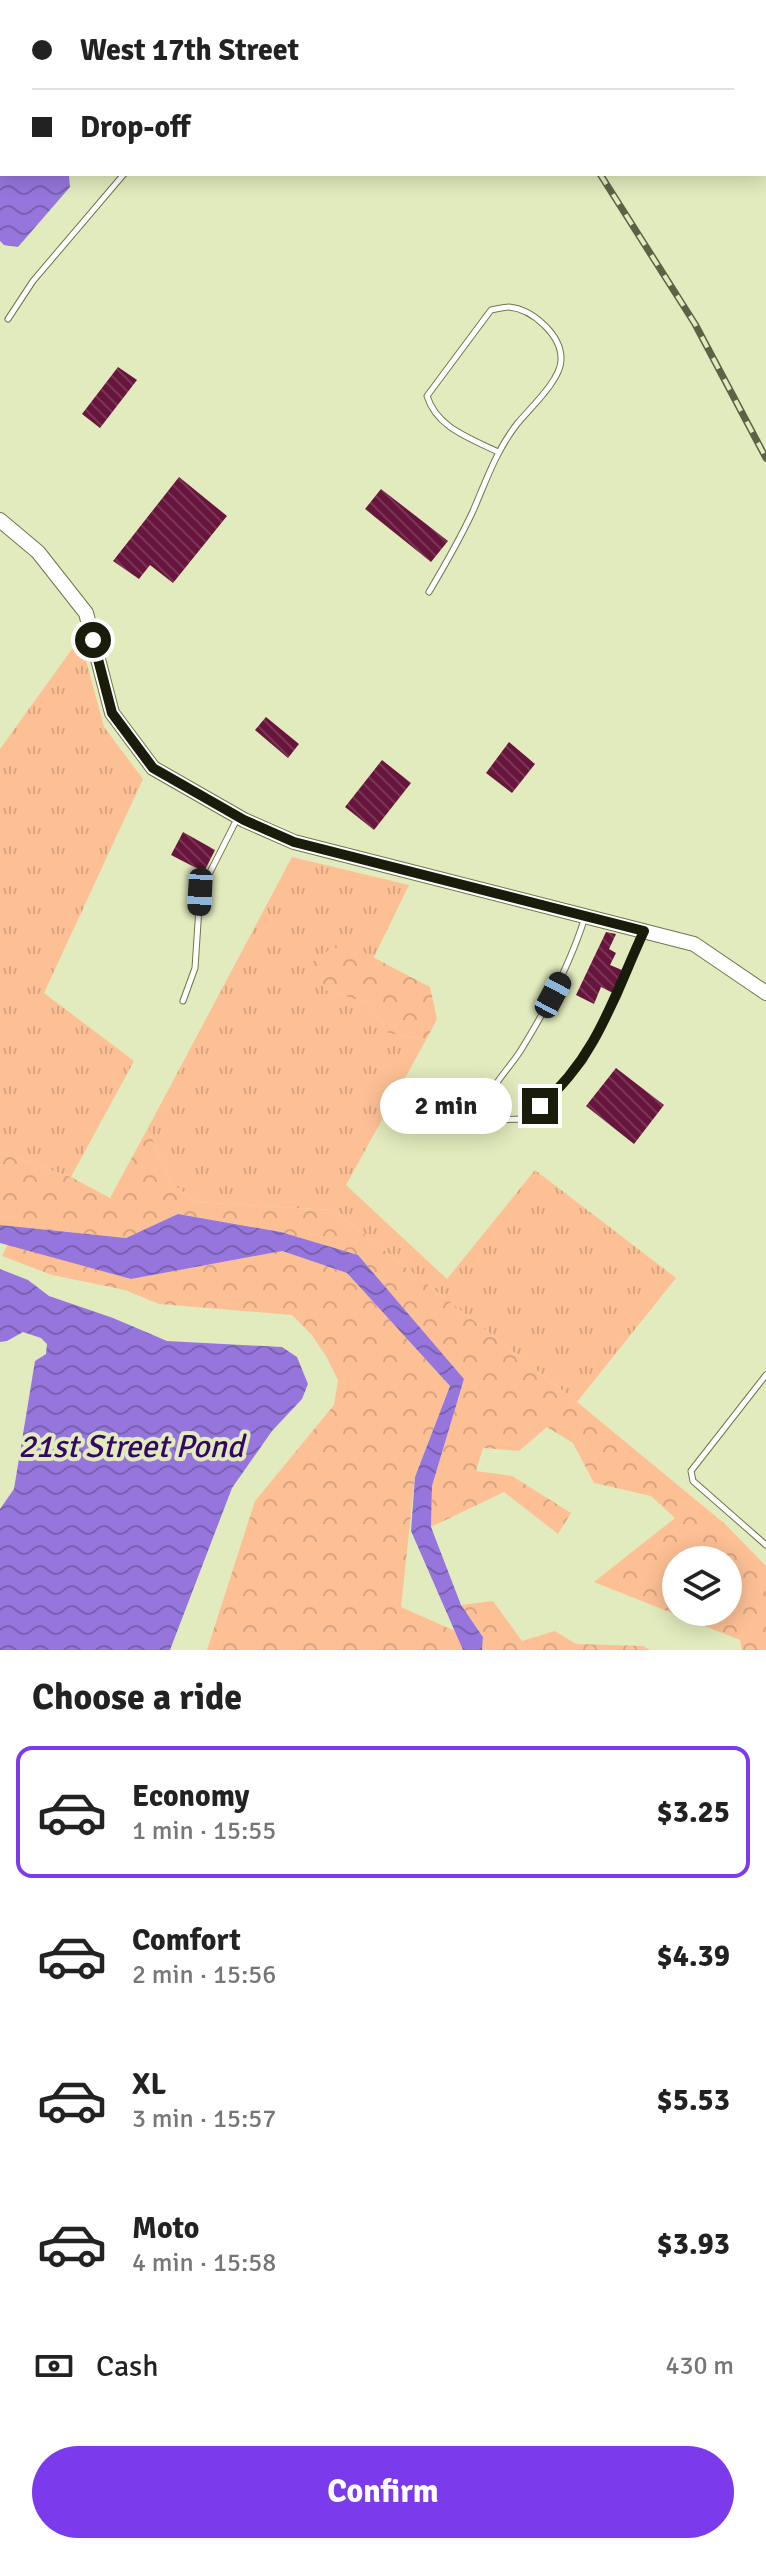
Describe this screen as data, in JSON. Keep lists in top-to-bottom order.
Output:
{
  "water": ["21st Street Pond"],
  "page": {
    "banner": ["West 17th Street", "Drop-off"],
    "bubble": "2 min",
    "heading": "Choose a ride",
    "list": [
      {
        "name": "Economy",
        "note": "1 min · 15:55",
        "value": "$3.25"
      },
      {
        "name": "Comfort",
        "note": "2 min · 15:56",
        "value": "$4.39"
      },
      {
        "name": "XL",
        "note": "3 min · 15:57",
        "value": "$5.53"
      },
      {
        "name": "Moto",
        "note": "4 min · 15:58",
        "value": "$3.93"
      }
    ],
    "pay": ["Cash", "430 m"],
    "buttons": "Confirm"
  }
}
